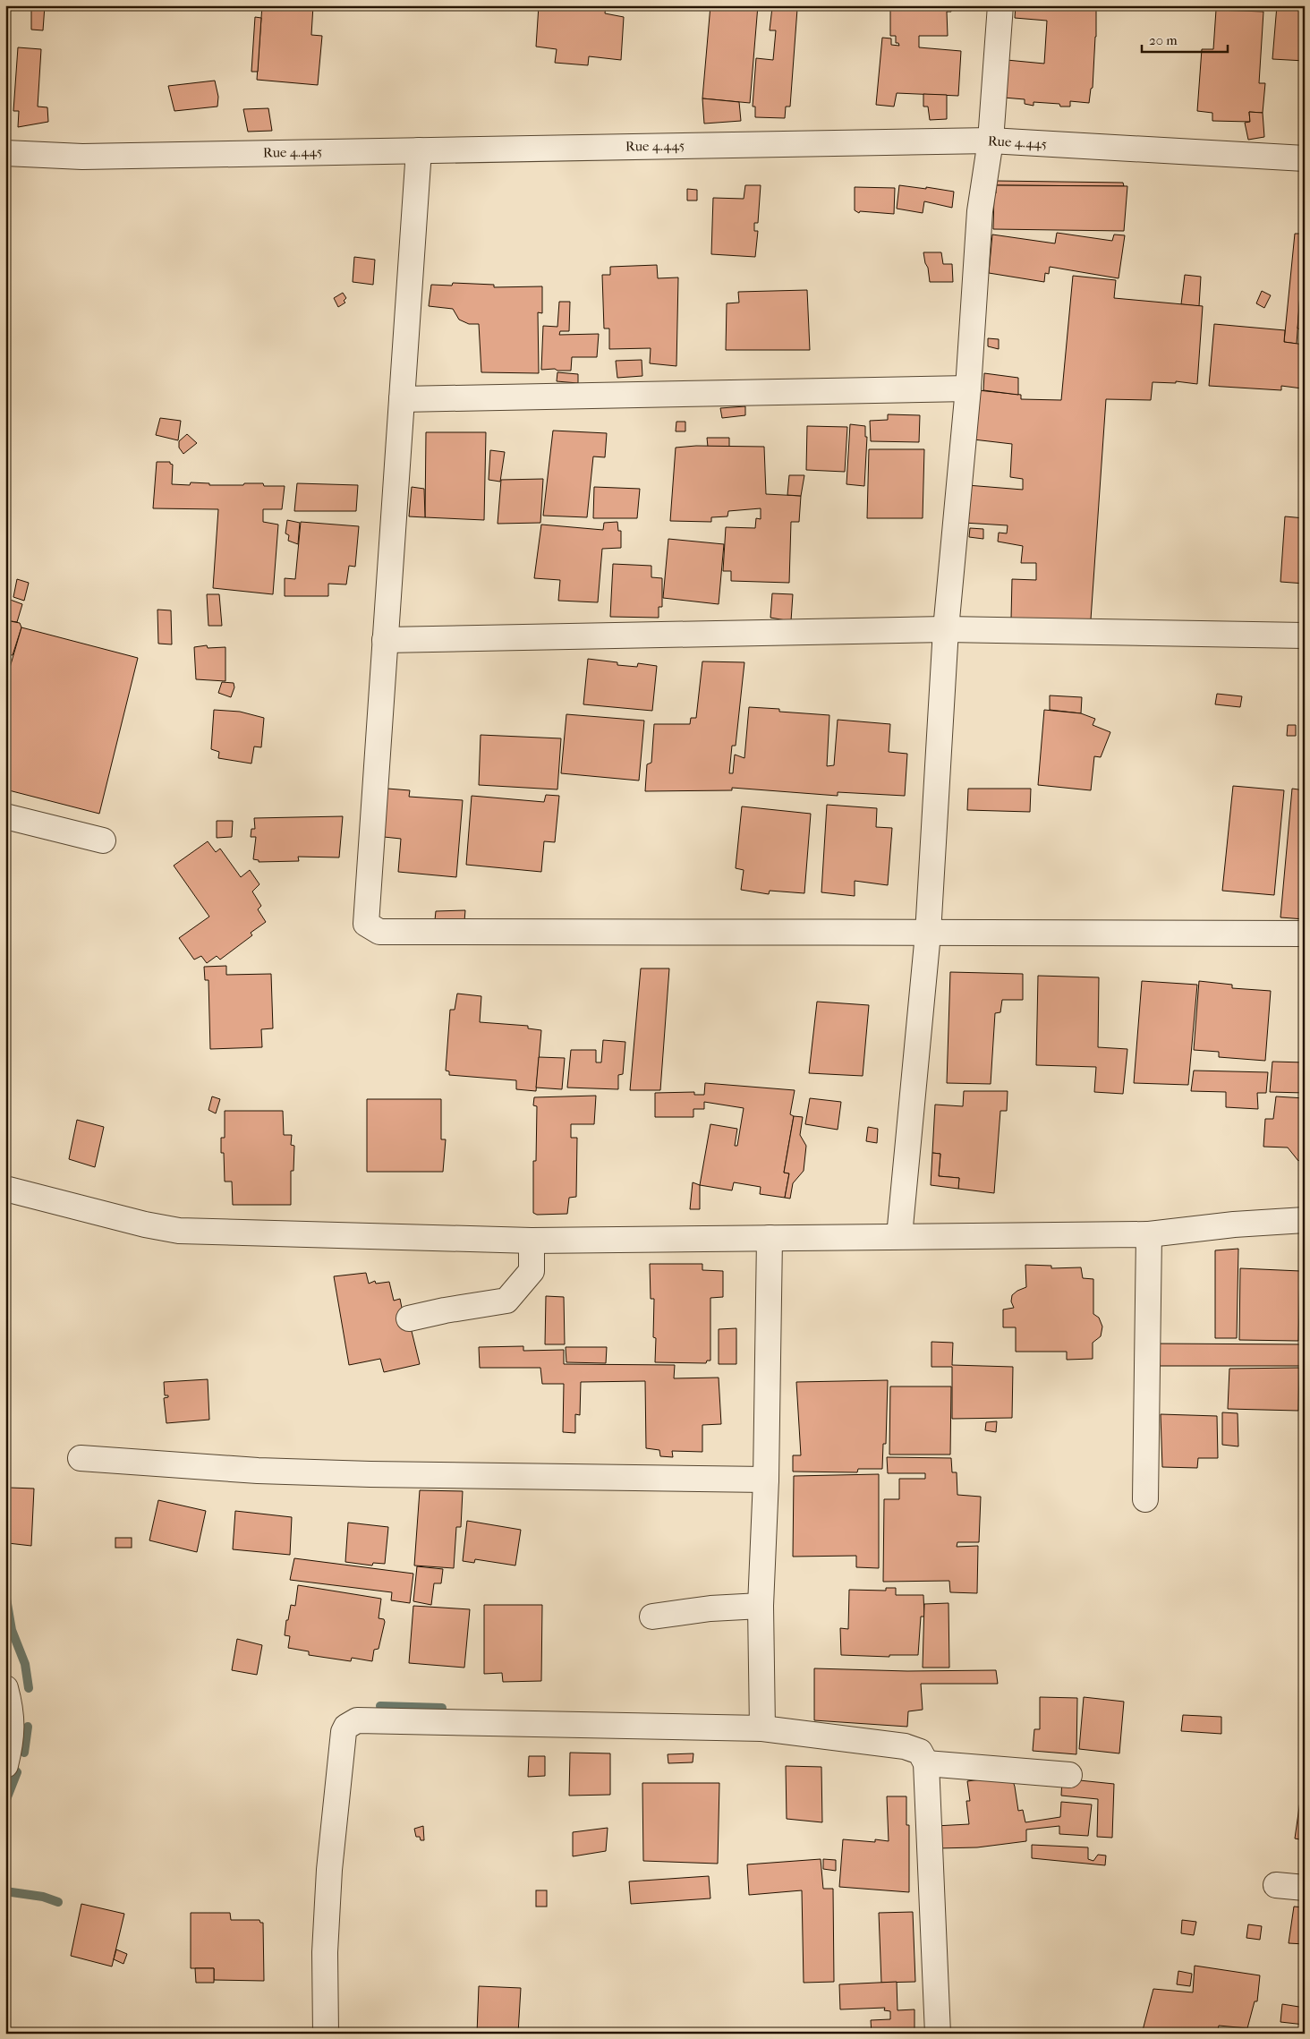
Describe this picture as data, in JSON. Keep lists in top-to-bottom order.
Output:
{
  "streets": {
    "street": ["Rue 4.445"]
  },
  "scale_bar": "20 m"
}
